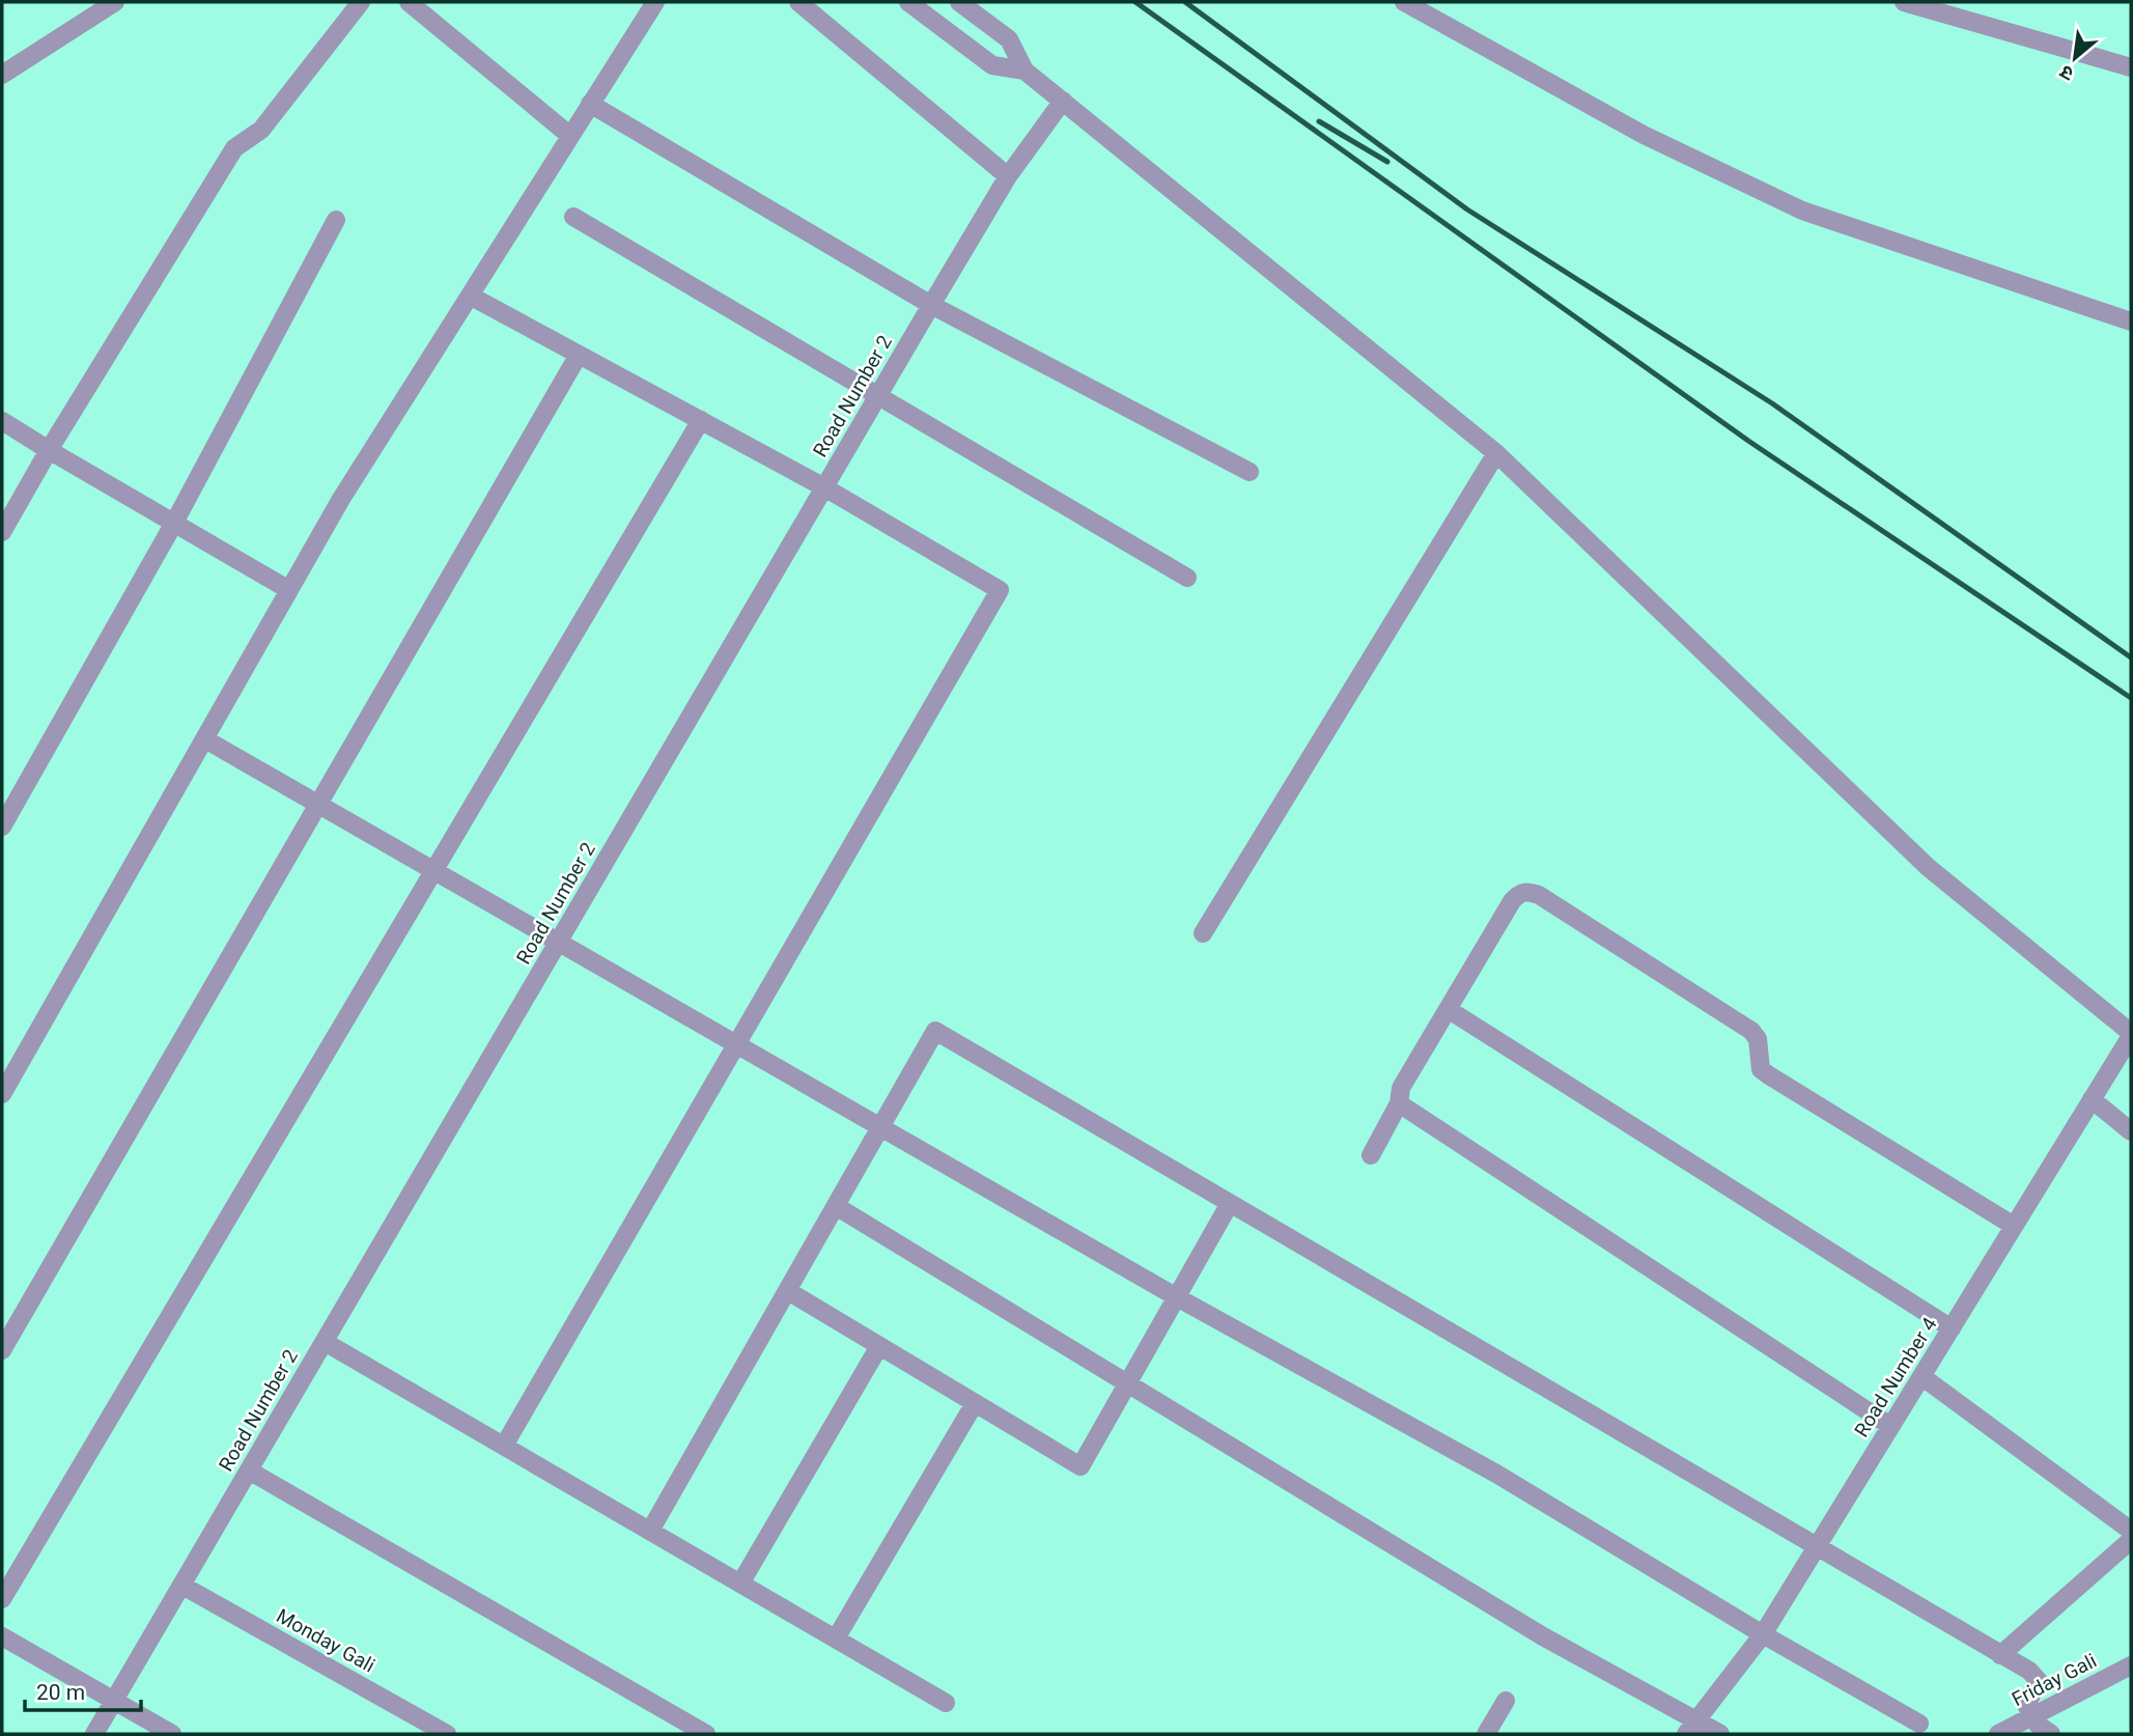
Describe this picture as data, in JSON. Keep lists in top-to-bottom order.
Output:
{
  "streets": {
    "street": [
      "Road Number 2",
      "Road Number 4",
      "Monday Gali",
      "Friday Gali"
    ]
  },
  "crossings": [
    ["Road Number 2", "Monday Gali"]
  ],
  "scale_bar": "20 m",
  "north": "bottom left"
}
